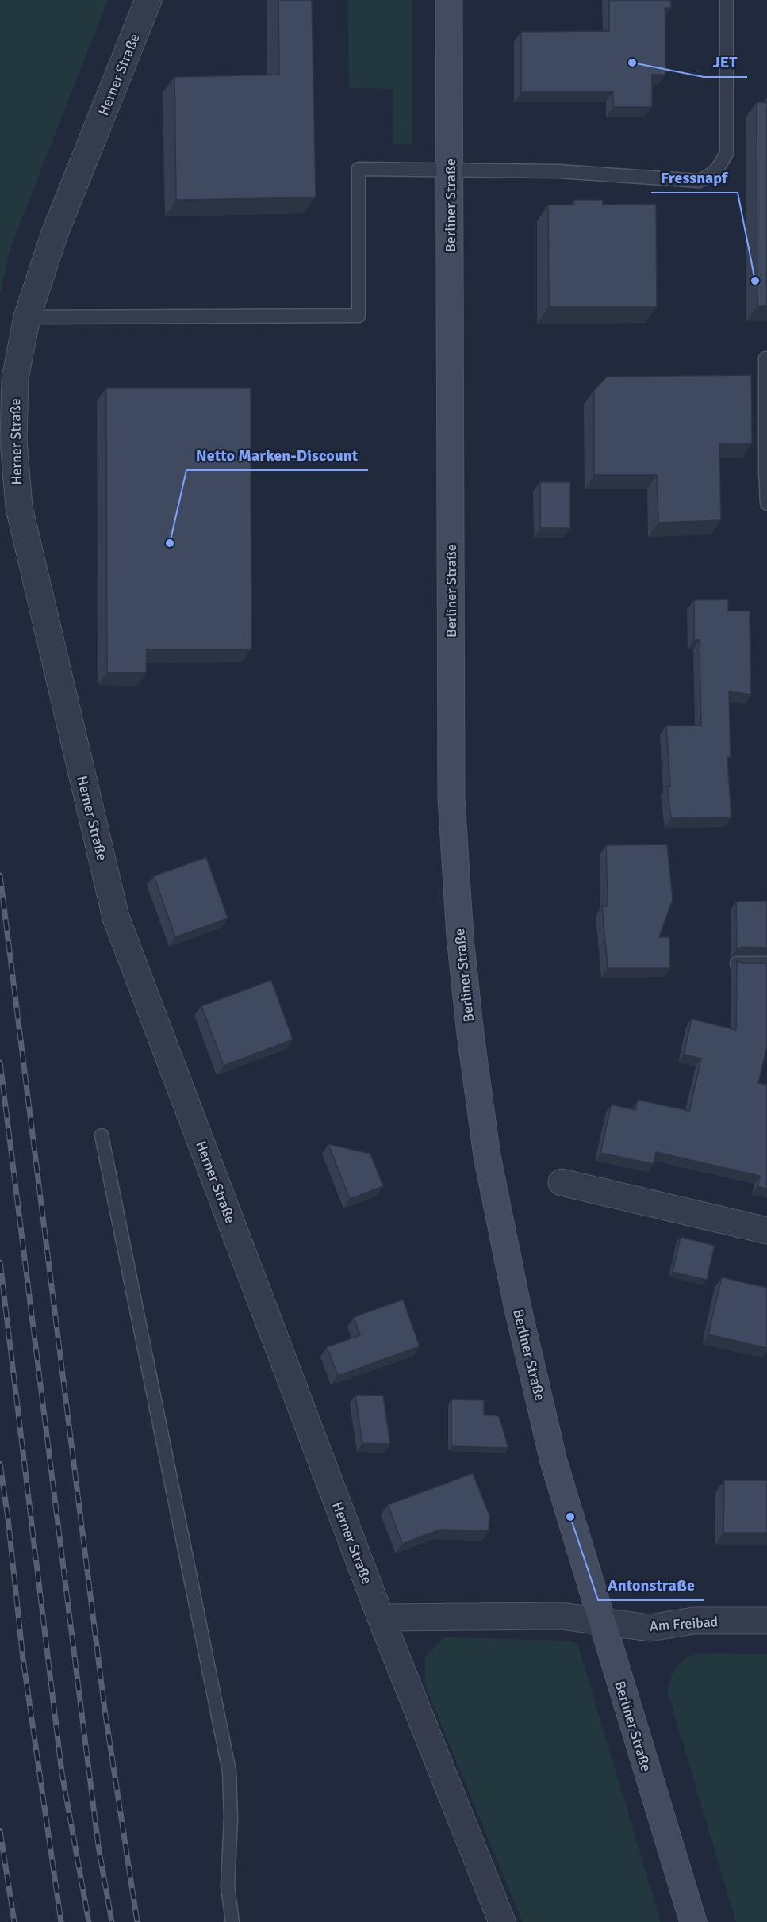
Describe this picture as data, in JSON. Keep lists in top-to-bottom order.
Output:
{
  "streets": {
    "main road": ["Berliner Straße"],
    "street": ["Herner Straße", "Am Freibad"]
  },
  "crossings": [
    ["Berliner Straße", "Am Freibad"]
  ],
  "places": [
    "JET",
    "Fressnapf",
    "Netto Marken-Discount",
    "Antonstraße"
  ]
}
